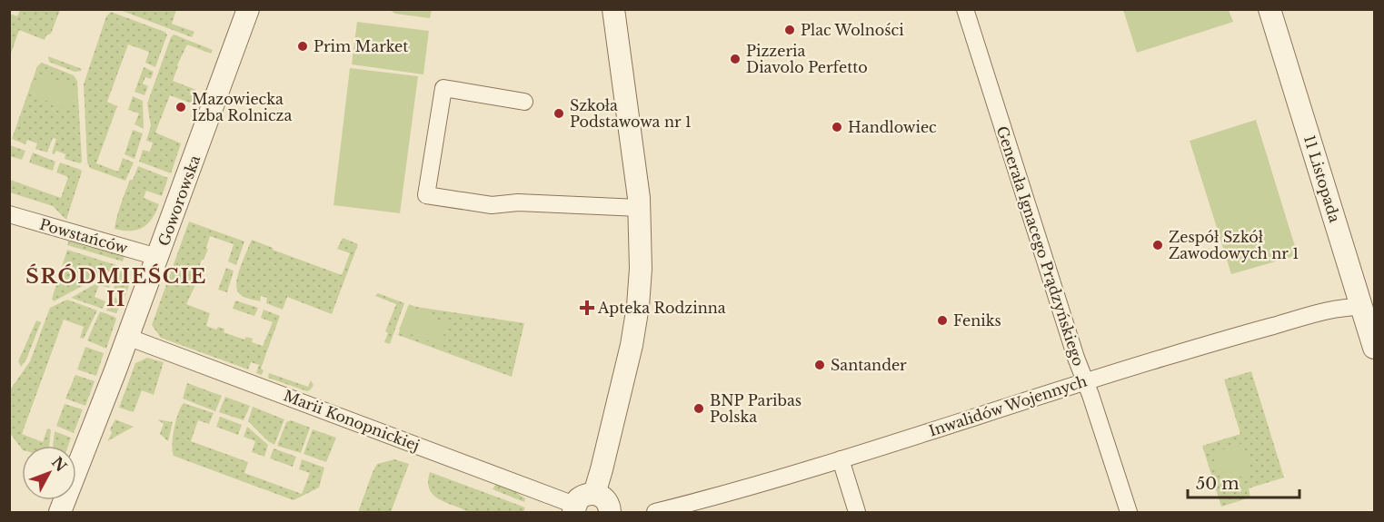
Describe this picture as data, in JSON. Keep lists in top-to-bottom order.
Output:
{
  "streets": {
    "street": [
      "11 Listopada",
      "Goworowska",
      "Powstańców",
      "Generała Ignacego Prądzyńskiego",
      "Inwalidów Wojennych",
      "Marii Konopnickiej"
    ]
  },
  "crossings": [
    ["11 Listopada", "Inwalidów Wojennych"],
    ["Goworowska", "Powstańców"],
    ["Goworowska", "Marii Konopnickiej"],
    ["Generała Ignacego Prądzyńskiego", "Inwalidów Wojennych"]
  ],
  "districts": ["ŚRÓDMIEŚCIE II"],
  "places": {
    "other": [
      "Plac Wolności",
      "Prim Market",
      "Pizzeria Diavolo Perfetto",
      "Mazowiecka Izba Rolnicza",
      "Szkoła Podstawowa nr 1",
      "Handlowiec",
      "Zespół Szkół Zawodowych nr 1",
      "Feniks",
      "Santander",
      "BNP Paribas Polska"
    ],
    "health": ["Apteka Rodzinna"]
  },
  "scale_bar": "50 m",
  "north": "top right"
}
